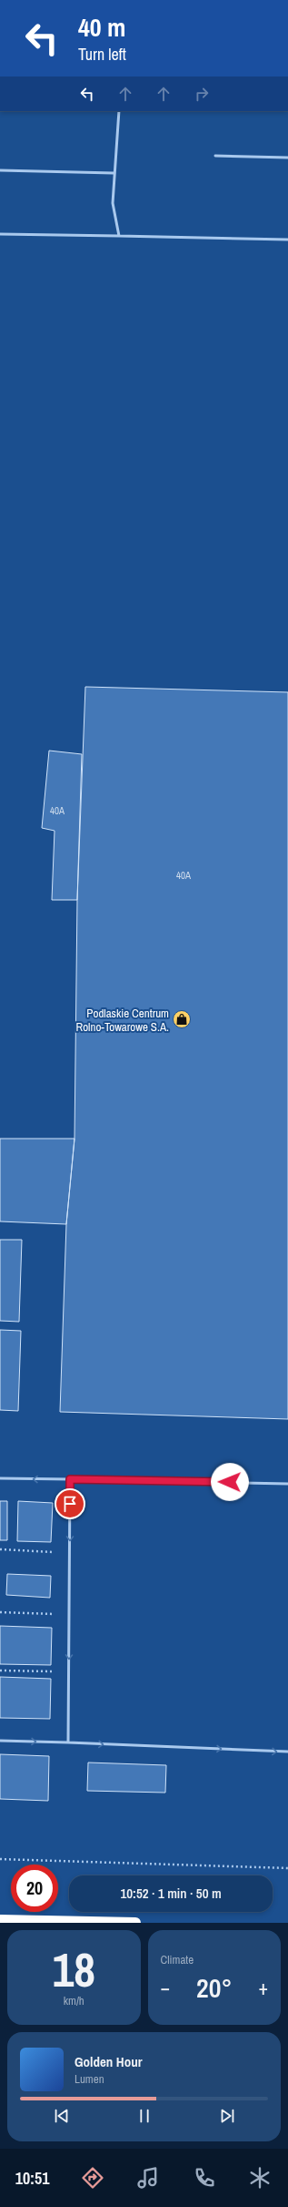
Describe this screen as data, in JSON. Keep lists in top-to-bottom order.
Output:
{
  "places": {
    "shop": ["Podlaskie Centrum Rolno-Towarowe S.A."]
  },
  "house_numbers": ["40A", "40A"],
  "page": {
    "turn": ["40 m", "Turn left"],
    "limit": "20",
    "trip": "10:52 · 1 min · 50 m",
    "tile": [
      ["18", "km/h"],
      "Climate"
    ],
    "heat": ["−", "20°", "+"],
    "song": ["Golden Hour", "Lumen"],
    "tabs": "10:51"
  }
}
